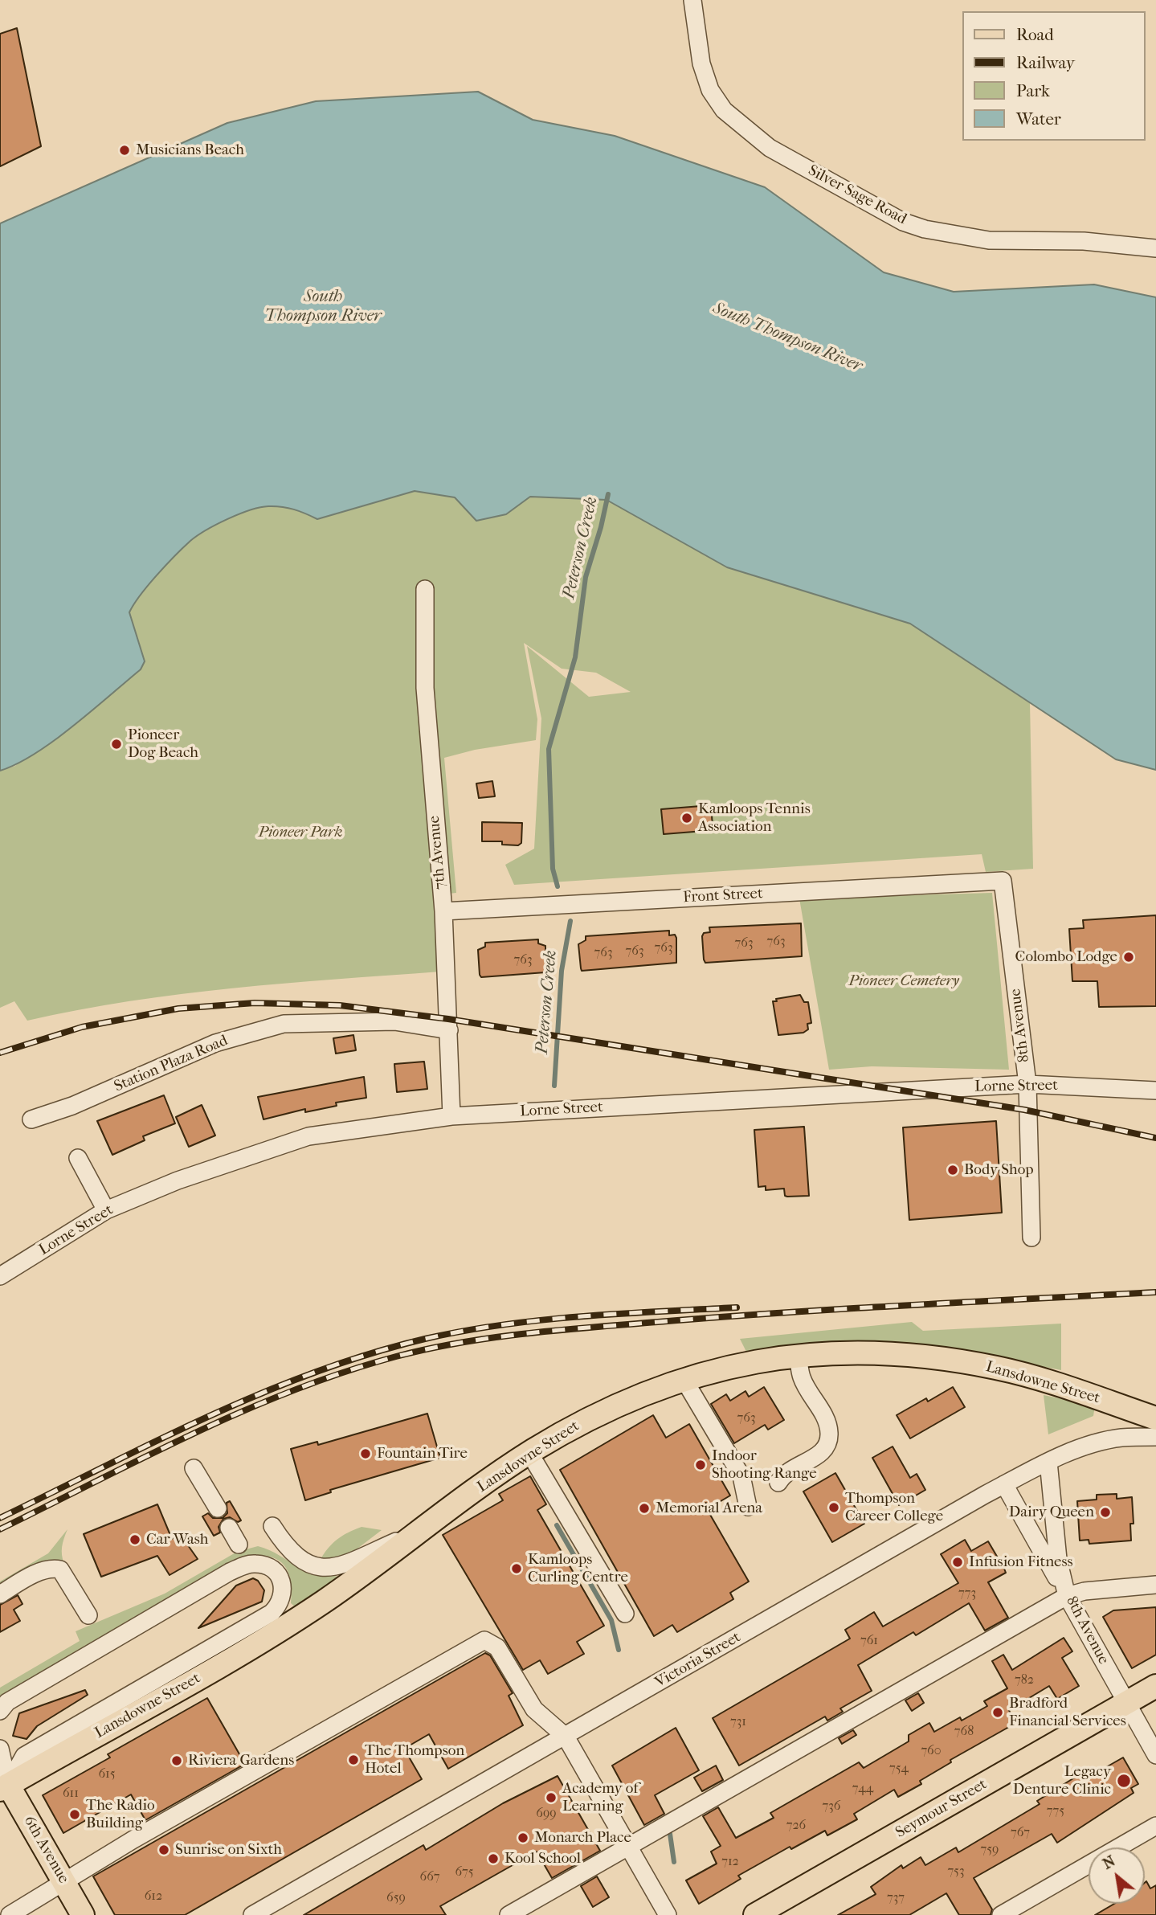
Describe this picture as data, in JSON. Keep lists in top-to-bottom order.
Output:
{
  "streets": {
    "main road": ["Lansdowne Street", "Seymour Street", "6th Avenue"],
    "street": [
      "Silver Sage Road",
      "7th Avenue",
      "Front Street",
      "8th Avenue",
      "Station Plaza Road",
      "Lorne Street",
      "Victoria Street"
    ]
  },
  "crossings": [
    ["7th Avenue", "Front Street"],
    ["7th Avenue", "Station Plaza Road"],
    ["7th Avenue", "Lorne Street"],
    ["Front Street", "8th Avenue"],
    ["8th Avenue", "Lorne Street"],
    ["8th Avenue", "Victoria Street"],
    ["8th Avenue", "Seymour Street"],
    ["Lansdowne Street", "6th Avenue"]
  ],
  "water": ["South Thompson River", "Peterson Creek"],
  "parks": ["Pioneer Park", "Pioneer Cemetery"],
  "places": [
    "Musicians Beach",
    "Pioneer Dog Beach",
    "Kamloops Tennis Association",
    "Colombo Lodge",
    "Body Shop",
    "Fountain Tire",
    "Indoor Shooting Range",
    "Thompson Career College",
    "Memorial Arena",
    "Dairy Queen",
    "Car Wash",
    "Infusion Fitness",
    "Kamloops Curling Centre",
    "Bradford Financial Services",
    "The Thompson Hotel",
    "Riviera Gardens",
    "Legacy Denture Clinic",
    "Academy of Learning",
    "The Radio Building",
    "Monarch Place",
    "Sunrise on Sixth",
    "Kool School"
  ],
  "house_numbers": [
    "763",
    "763",
    "763",
    "763",
    "763",
    "763",
    "763",
    "773",
    "761",
    "782",
    "731",
    "768",
    "760",
    "754",
    "615",
    "744",
    "611",
    "736",
    "775",
    "699",
    "726",
    "767",
    "759",
    "712",
    "753",
    "675",
    "667",
    "612",
    "659",
    "737"
  ],
  "legend": [
    "Road",
    "Railway",
    "Park",
    "Water"
  ],
  "north": "top left"
}
